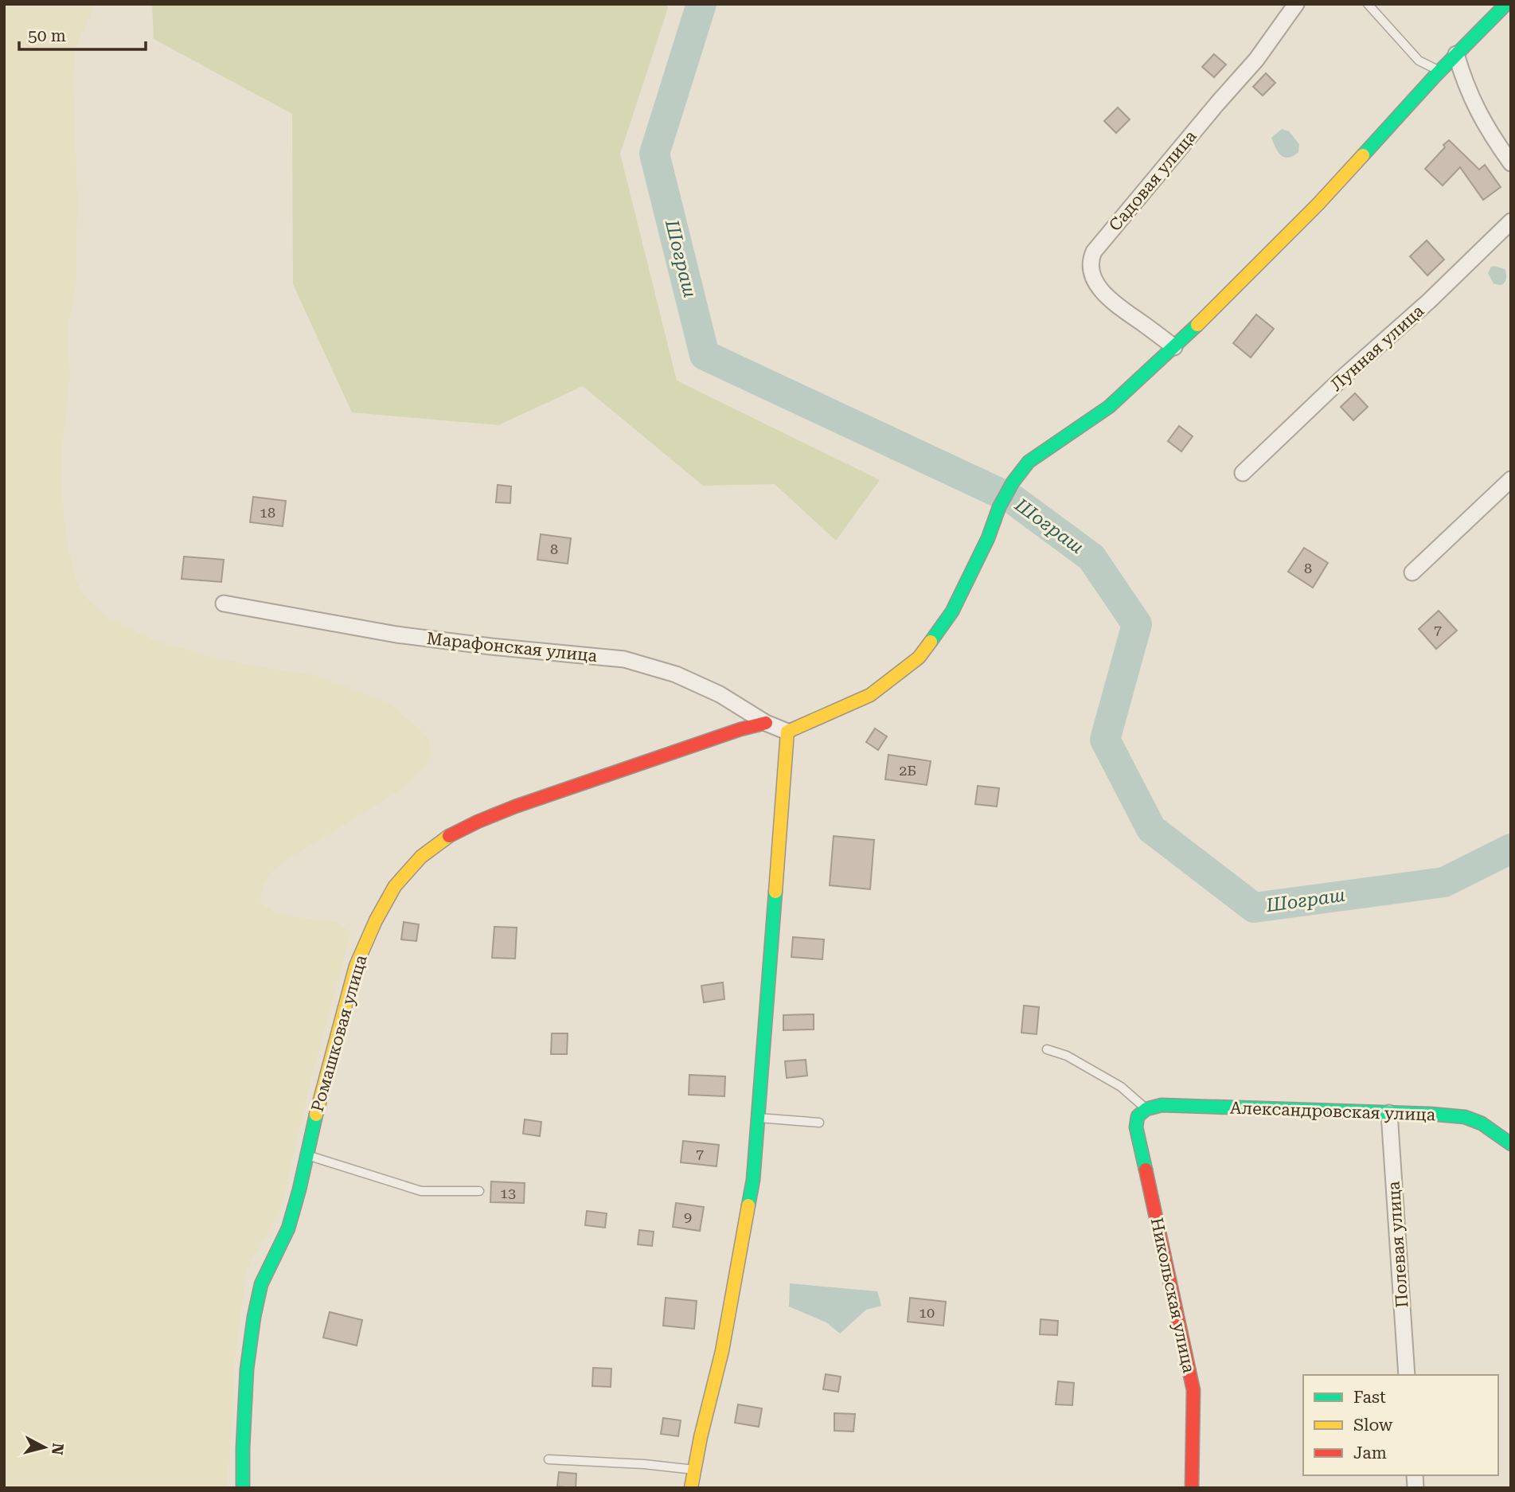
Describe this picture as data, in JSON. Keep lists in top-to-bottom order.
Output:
{
  "streets": {
    "street": [
      "Садовая улица",
      "Лунная улица",
      "Марафонская улица",
      "Ромашковая улица",
      "Александровская улица",
      "Полевая улица",
      "Никольская улица"
    ]
  },
  "crossings": [
    ["Марафонская улица", "Ромашковая улица"],
    ["Александровская улица", "Полевая улица"],
    ["Александровская улица", "Никольская улица"]
  ],
  "water": ["Шограш"],
  "house_numbers": [
    "18",
    "8",
    "8",
    "7",
    "2Б",
    "7",
    "13",
    "9",
    "10"
  ],
  "legend": ["Fast", "Slow", "Jam"],
  "scale_bar": "50 m",
  "north": "right"
}
